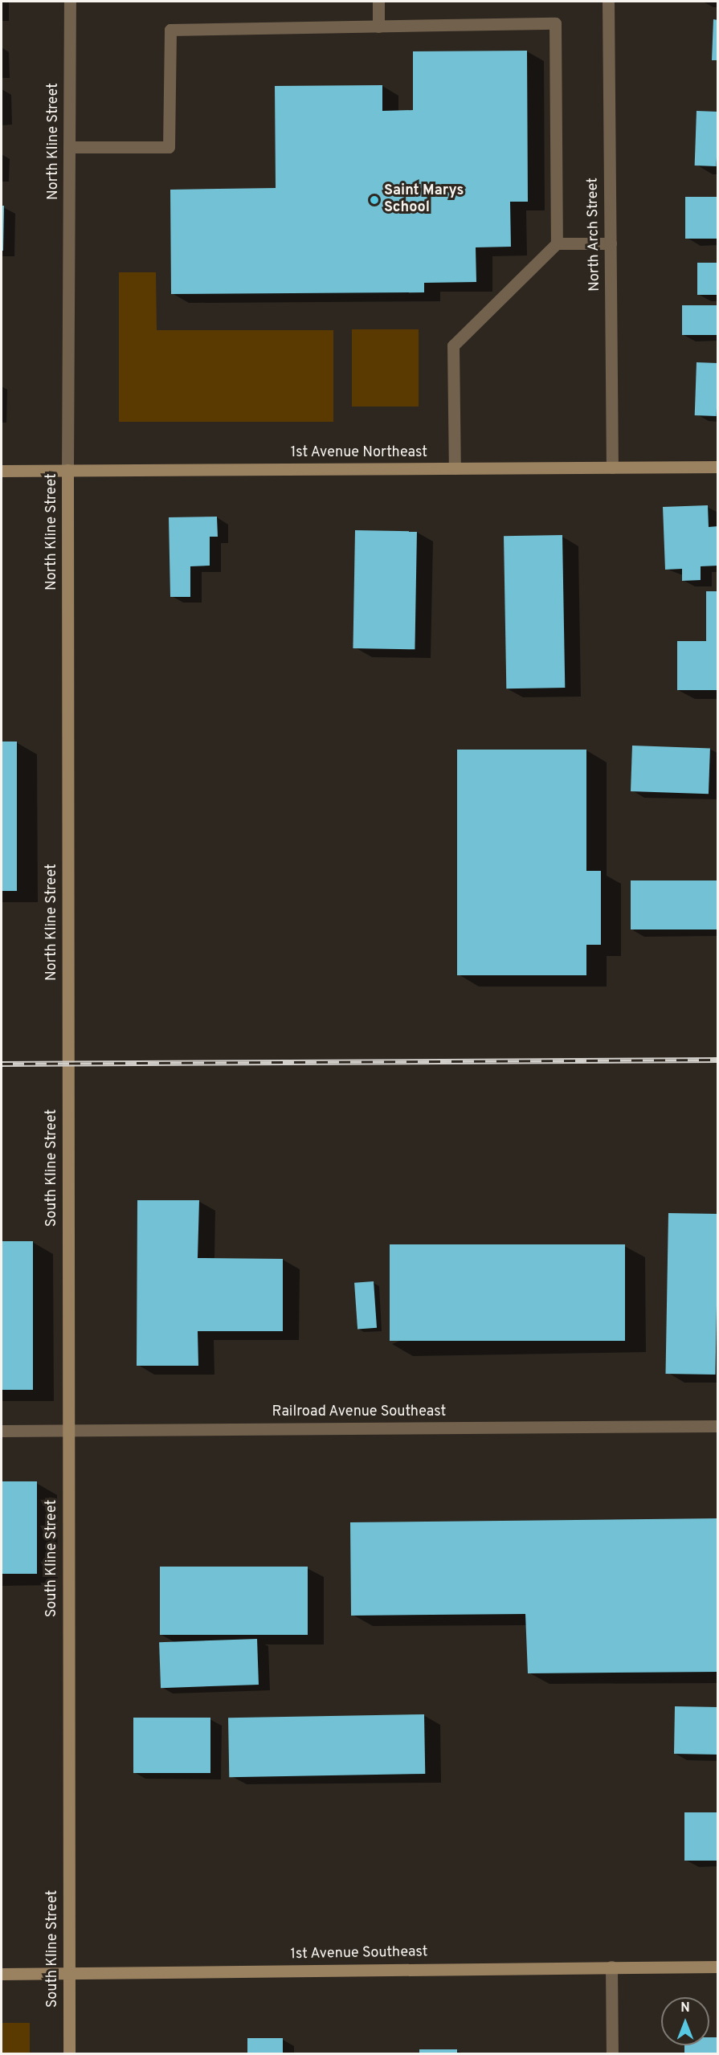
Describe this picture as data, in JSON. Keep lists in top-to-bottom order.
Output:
{
  "streets": {
    "street": [
      "North Kline Street",
      "North Arch Street",
      "1st Avenue Northeast",
      "South Kline Street",
      "Railroad Avenue Southeast",
      "1st Avenue Southeast"
    ]
  },
  "crossings": [
    ["North Kline Street", "1st Avenue Northeast"],
    ["North Kline Street", "South Kline Street"],
    ["North Arch Street", "1st Avenue Northeast"],
    ["South Kline Street", "Railroad Avenue Southeast"],
    ["South Kline Street", "1st Avenue Southeast"]
  ],
  "places": ["Saint Marys School"],
  "north": "top"
}
